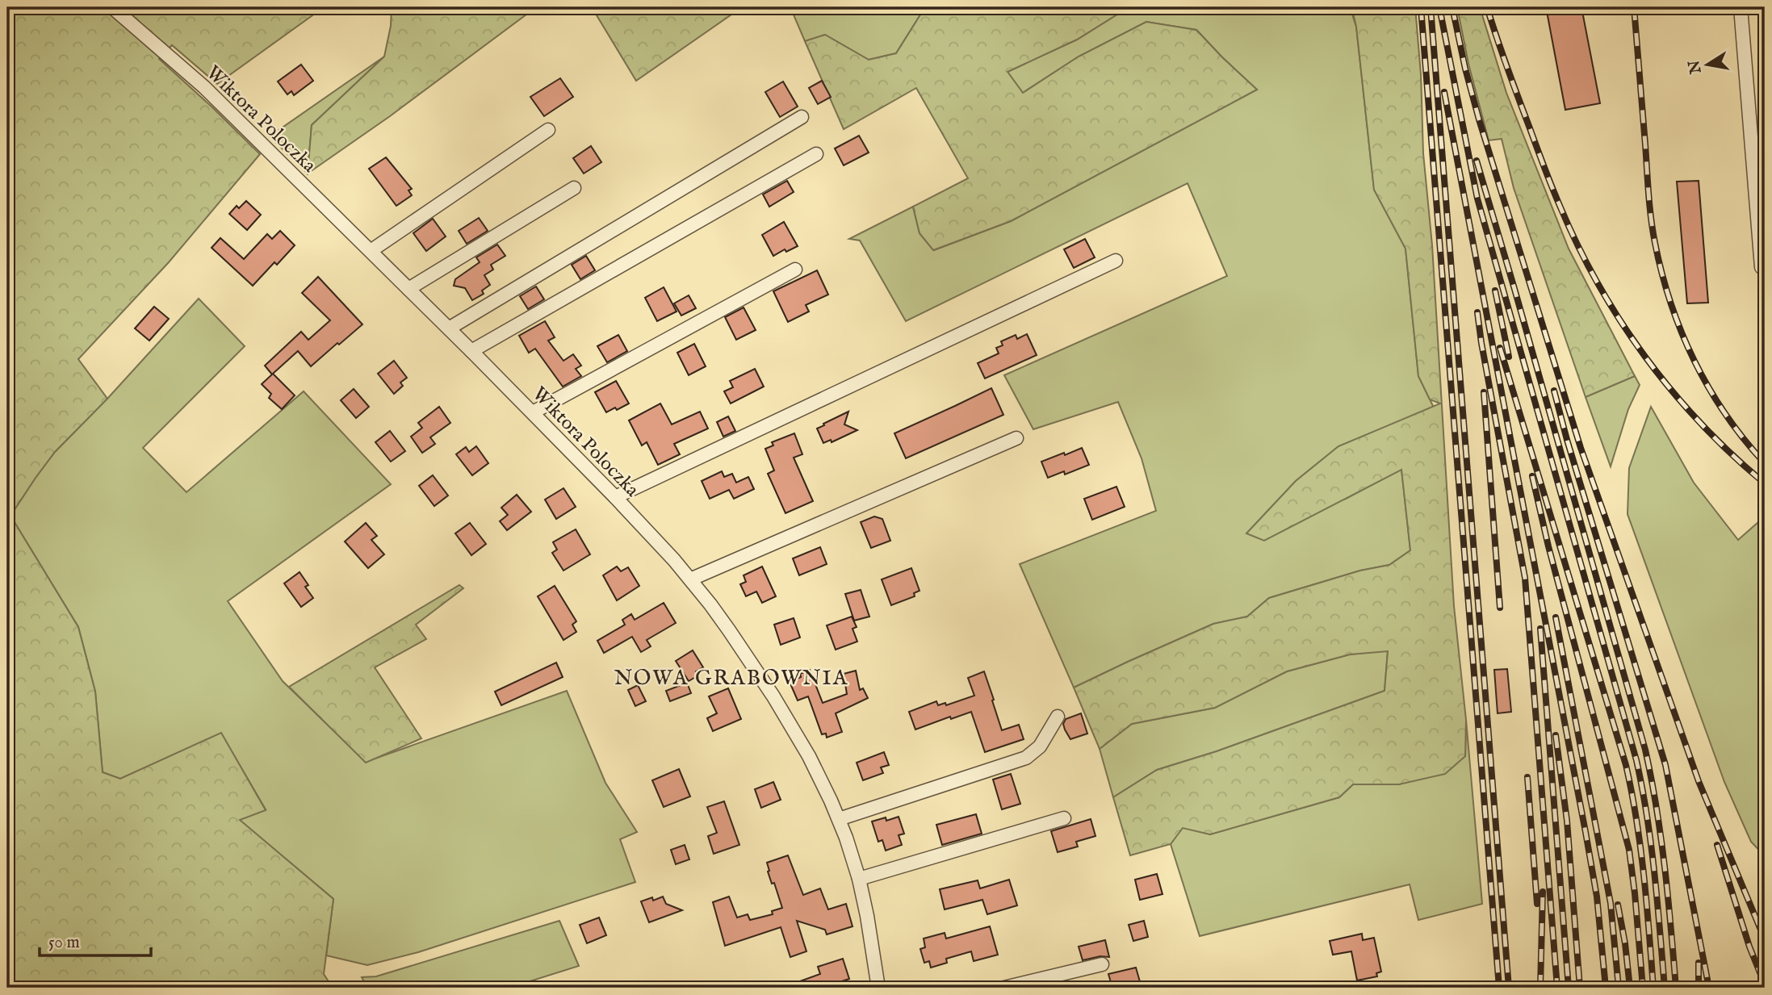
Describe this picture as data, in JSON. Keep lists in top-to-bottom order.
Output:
{
  "streets": {
    "street": ["Wiktora Poloczka"]
  },
  "districts": ["NOWA GRABOWNIA"],
  "scale_bar": "50 m",
  "north": "left"
}
